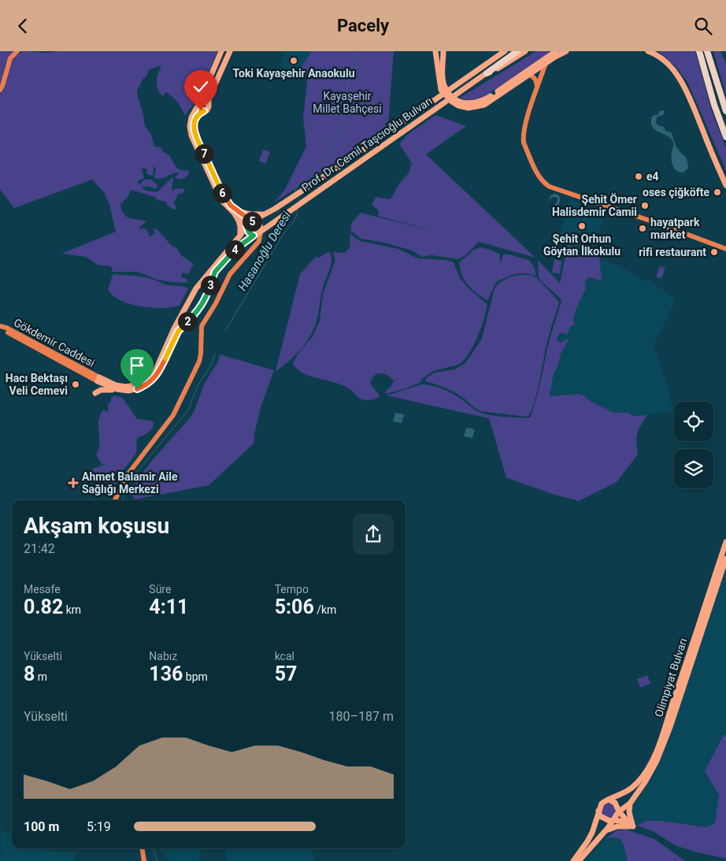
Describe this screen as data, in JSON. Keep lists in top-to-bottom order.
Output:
{
  "streets": {
    "main road": ["Prof. Dr. Cemil Taşcıoğlu Bulvarı", "Olimpiyat Bulvarı"],
    "street": ["Gökdemir Caddesi"]
  },
  "water": ["Hasanoğlu Deresi"],
  "parks": ["Kayaşehir Millet Bahçesi"],
  "places": {
    "other": [
      "Toki Kayaşehir Anaokulu",
      "e4",
      "oses çiğköfte",
      "Şehit Ömer Halisdemir Camii",
      "Şehit Orhun Göytan İlkokulu",
      "hayatpark market",
      "rifi restaurant",
      "Hacı Bektaşı Veli Cemevi"
    ],
    "health": ["Ahmet Balamir Aile Sağlığı Merkezi"]
  },
  "page": {
    "header": "Pacely",
    "pins": [
      "7",
      "6",
      "5",
      "4",
      "3",
      "2"
    ],
    "heading": ["Akşam koşusu", "21:42"],
    "stats": [
      ["Mesafe", "0.82 km"],
      ["Süre", "4:11"],
      ["Tempo", "5:06 /km"],
      ["Yükselti", "8 m"],
      ["Nabız", "136 bpm"],
      ["kcal", "57"]
    ],
    "chart": ["Yükselti", "180–187 m"],
    "list": [
      {
        "name": "100 m",
        "note": "5:19"
      }
    ]
  }
}
